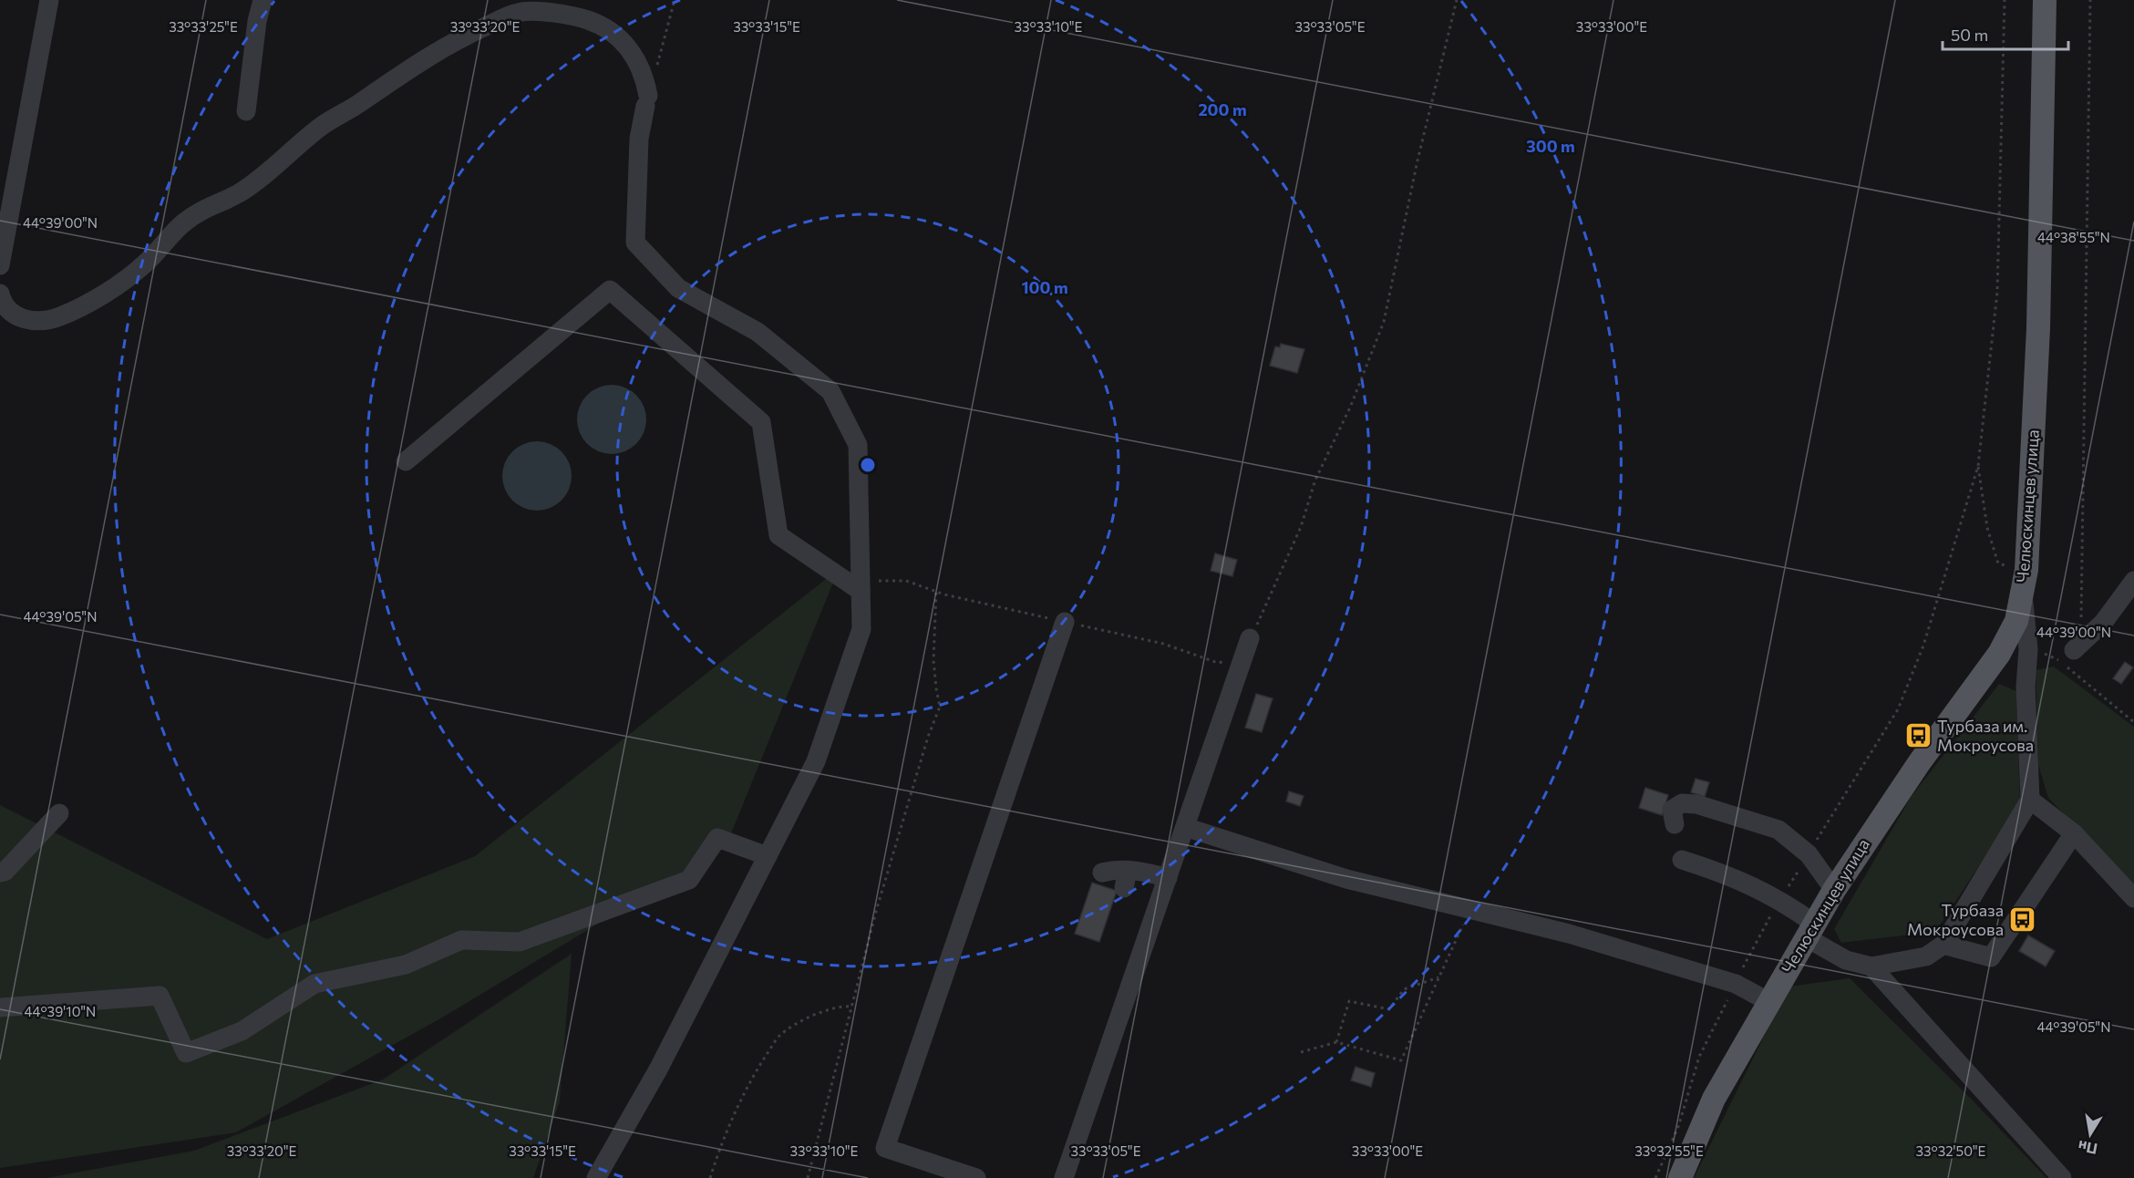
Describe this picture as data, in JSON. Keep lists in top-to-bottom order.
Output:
{
  "streets": {
    "main road": ["Челюскинцев улица"]
  },
  "places": {
    "bus stop": ["Турбаза им. Мокроусова", "Турбаза Мокроусова"]
  },
  "scale_bar": "50 m",
  "north": "bottom",
  "coordinates": [
    "33°33'20\"E",
    "33°33'15\"E",
    "33°33'10\"E",
    "33°33'05\"E",
    "33°33'00\"E",
    "33°33'25\"E",
    "44°39'00\"N",
    "44°38'55\"N",
    "44°39'05\"N",
    "44°39'10\"N",
    "33°32'55\"E",
    "33°32'50\"E"
  ],
  "rings": ["200 m", "300 m", "100 m"]
}
